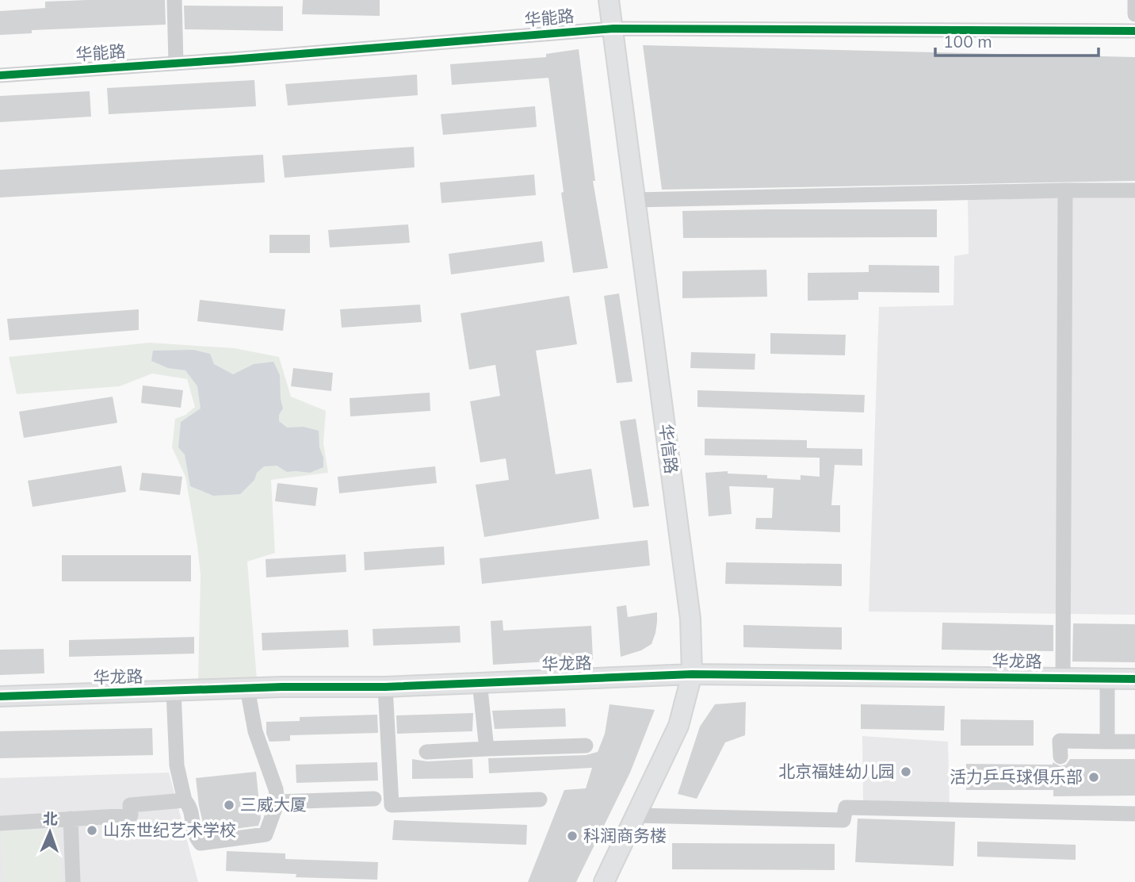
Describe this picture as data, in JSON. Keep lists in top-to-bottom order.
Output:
{
  "streets": {
    "main road": ["华信路", "华龙路"],
    "street": ["华能路"]
  },
  "crossings": [
    ["华能路", "华信路"],
    ["华信路", "华龙路"]
  ],
  "places": [
    "北京福娃幼儿园",
    "活力乒乓球俱乐部",
    "三威大厦",
    "山东世纪艺术学校",
    "科润商务楼"
  ],
  "scale_bar": "100 m",
  "north": "top"
}
